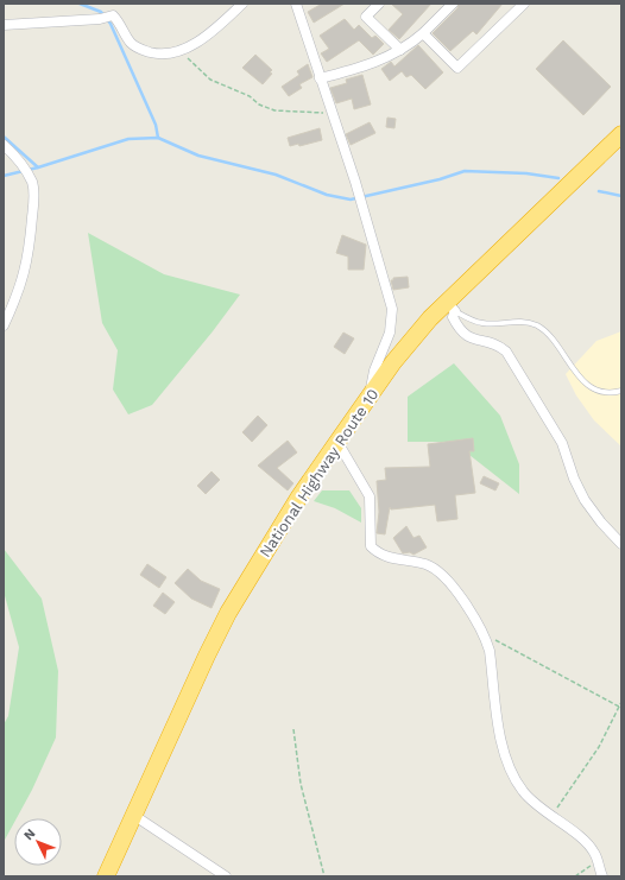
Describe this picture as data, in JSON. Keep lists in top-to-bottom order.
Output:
{
  "streets": {
    "highway": ["National Highway Route 10"]
  },
  "north": "top left"
}
